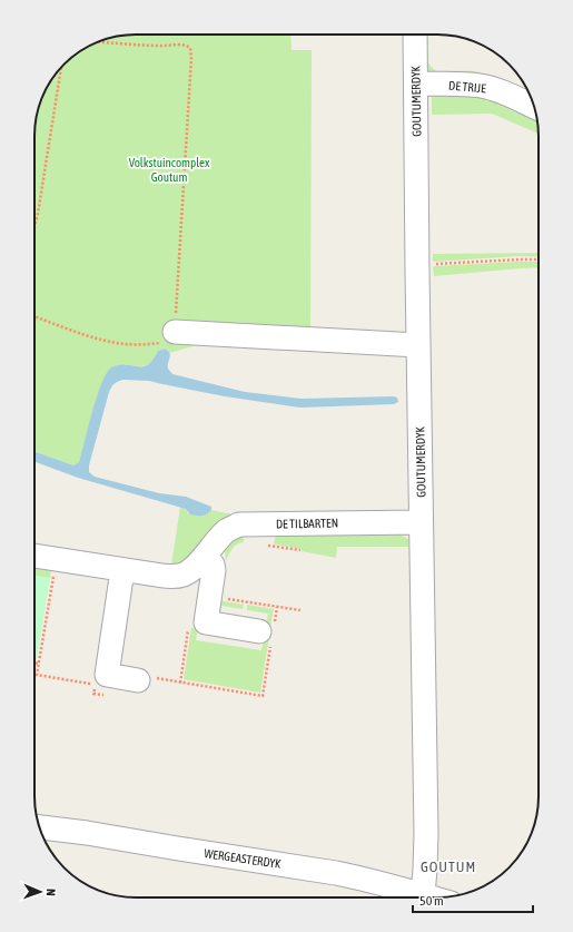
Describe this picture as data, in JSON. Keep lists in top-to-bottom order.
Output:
{
  "streets": {
    "street": [
      "DE TRIJE",
      "GOUTUMERDYK",
      "DE TILBARTEN",
      "WERGEASTERDYK"
    ]
  },
  "crossings": [
    ["DE TRIJE", "GOUTUMERDYK"],
    ["GOUTUMERDYK", "DE TILBARTEN"]
  ],
  "districts": ["GOUTUM"],
  "parks": ["Volkstuincomplex Goutum"],
  "scale_bar": "50 m",
  "north": "right"
}
